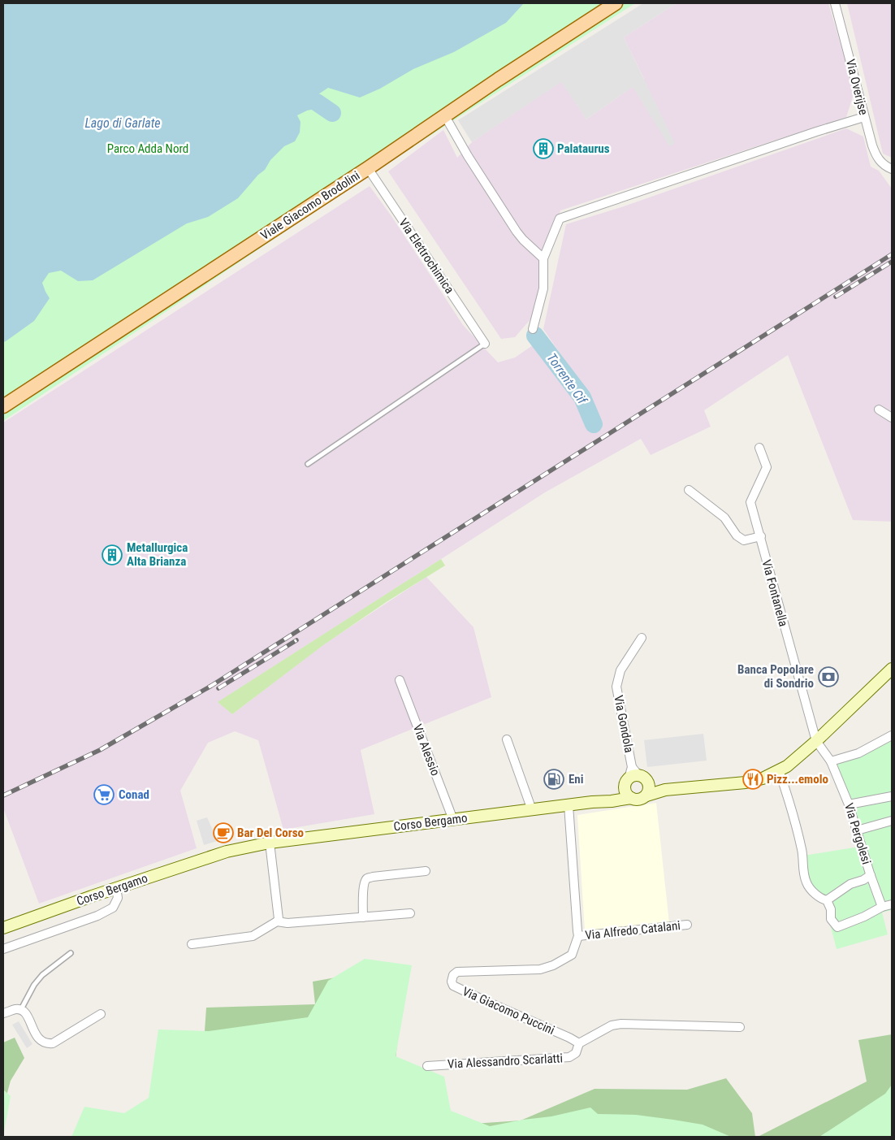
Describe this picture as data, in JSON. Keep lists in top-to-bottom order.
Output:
{
  "streets": {
    "main road": ["Viale Giacomo Brodolini", "Corso Bergamo"],
    "street": [
      "Via Overijse",
      "Via Elettrochimica",
      "Via Fontanella",
      "Via Gondola",
      "Via Alessio",
      "Via Pergolesi",
      "Via Alfredo Catalani",
      "Via Giacomo Puccini",
      "Via Alessandro Scarlatti"
    ]
  },
  "crossings": [
    ["Viale Giacomo Brodolini", "Via Elettrochimica"],
    ["Via Fontanella", "Via Pergolesi"],
    ["Via Gondola", "Corso Bergamo"],
    ["Via Alessio", "Corso Bergamo"],
    ["Corso Bergamo", "Via Giacomo Puccini"],
    ["Via Alfredo Catalani", "Via Giacomo Puccini"],
    ["Via Giacomo Puccini", "Via Alessandro Scarlatti"]
  ],
  "water": ["Lago di Garlate", "Torrente Cif"],
  "parks": ["Parco Adda Nord"],
  "places": {
    "building": ["Palataurus", "Metallurgica Alta Brianza"],
    "bank": ["Banca Popolare di Sondrio"],
    "fuel station": ["Eni"],
    "restaurant": ["Pizz...emolo"],
    "supermarket": ["Conad"],
    "cafe": ["Bar Del Corso"]
  }
}
